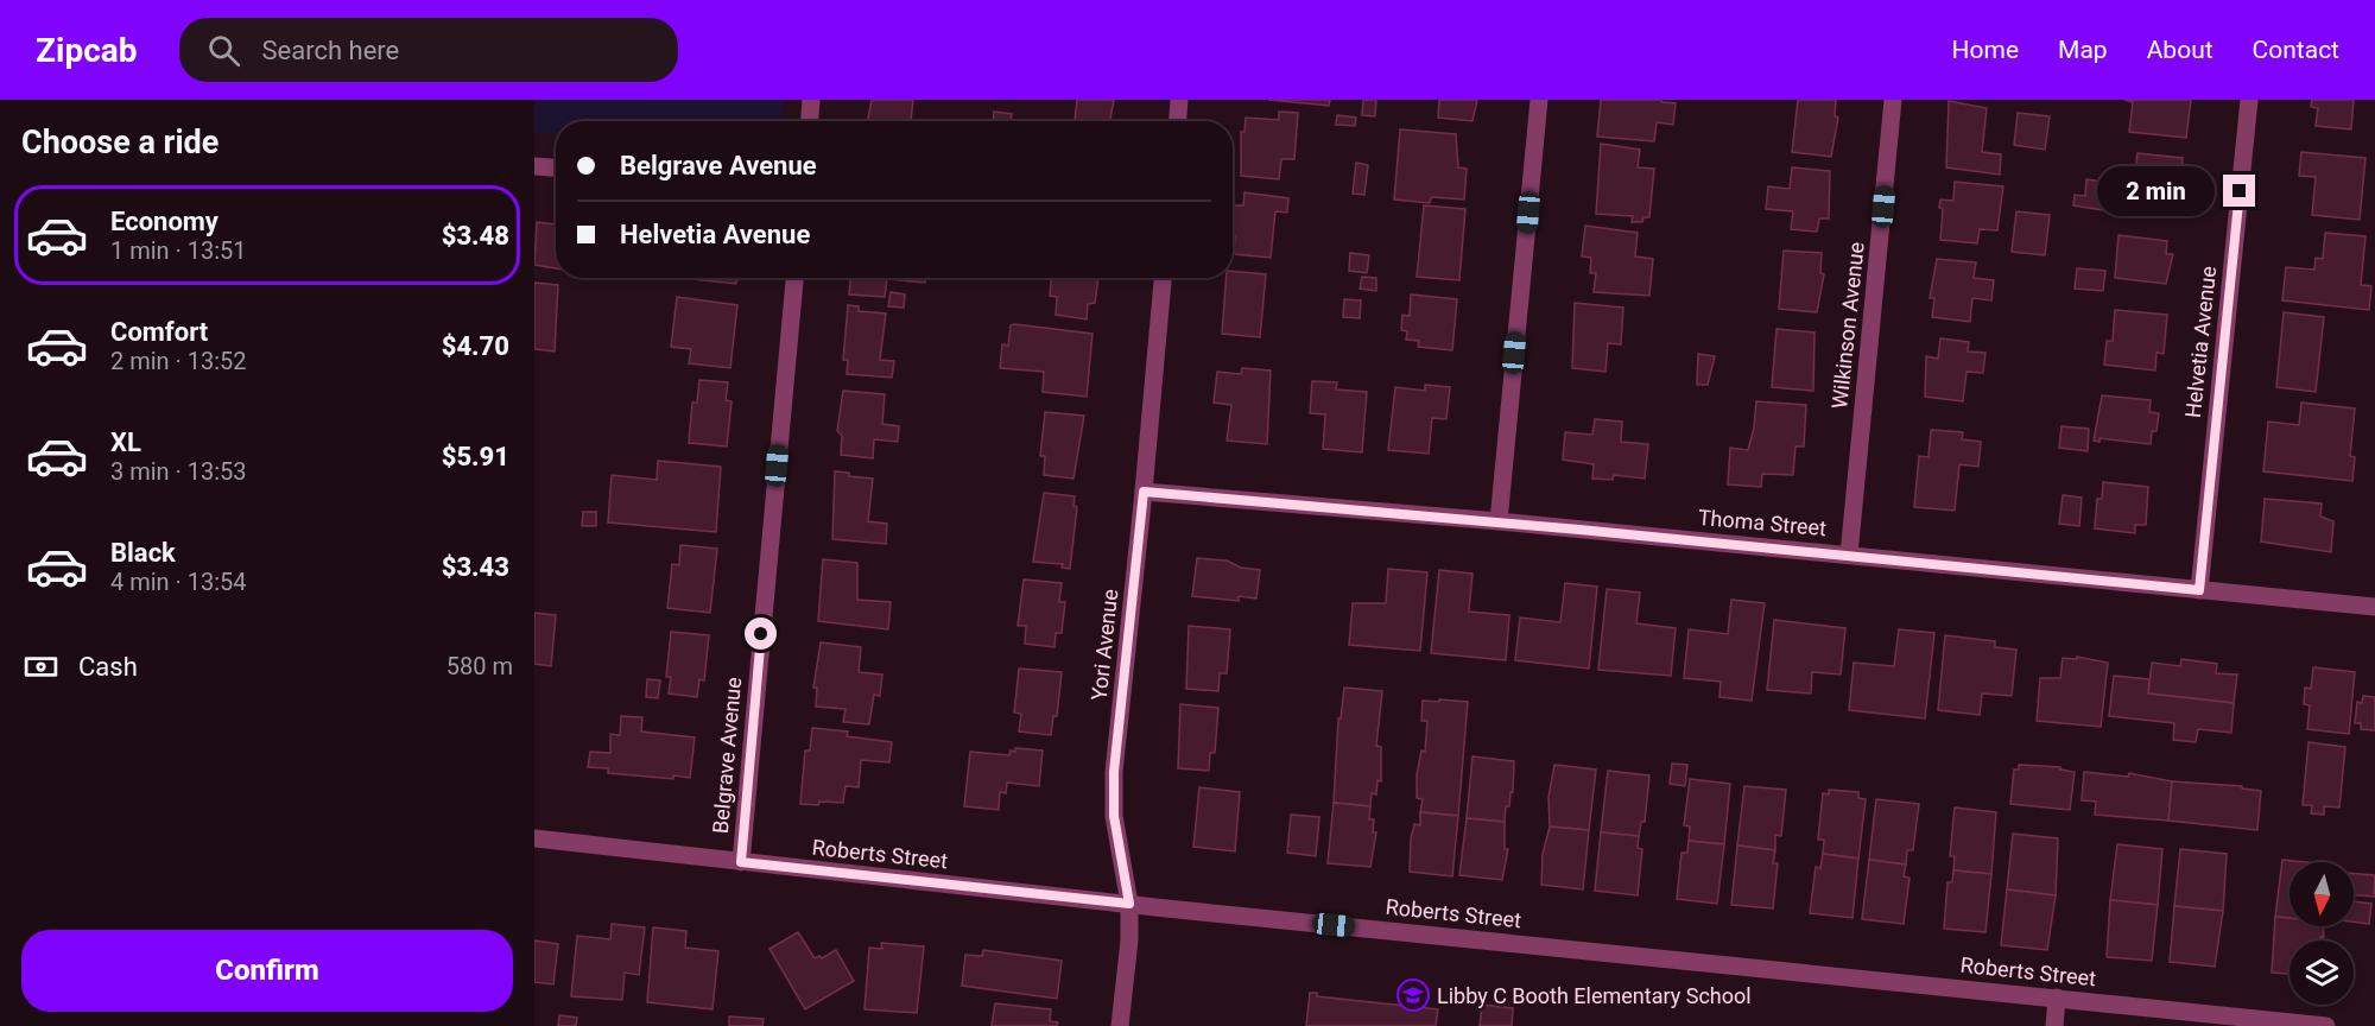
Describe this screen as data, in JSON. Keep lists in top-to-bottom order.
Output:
{
  "streets": {
    "street": [
      "Wilkinson Avenue",
      "Helvetia Avenue",
      "Thoma Street",
      "Yori Avenue",
      "Belgrave Avenue",
      "Roberts Street"
    ]
  },
  "crossings": [
    ["Wilkinson Avenue", "Thoma Street"],
    ["Helvetia Avenue", "Thoma Street"],
    ["Thoma Street", "Yori Avenue"],
    ["Yori Avenue", "Roberts Street"],
    ["Belgrave Avenue", "Roberts Street"]
  ],
  "places": {
    "school or university": ["Libby C Booth Elementary School"]
  },
  "north": "bottom",
  "page": {
    "header": "Zipcab",
    "search": "Search here",
    "nav": [
      "Home",
      "Map",
      "About",
      "Contact"
    ],
    "heading": "Choose a ride",
    "banner": ["Belgrave Avenue", "Helvetia Avenue"],
    "bubble": "2 min",
    "list": [
      {
        "name": "Economy",
        "note": "1 min · 13:51",
        "value": "$3.48"
      },
      {
        "name": "Comfort",
        "note": "2 min · 13:52",
        "value": "$4.70"
      },
      {
        "name": "XL",
        "note": "3 min · 13:53",
        "value": "$5.91"
      },
      {
        "name": "Black",
        "note": "4 min · 13:54",
        "value": "$3.43"
      }
    ],
    "pay": ["Cash", "580 m"],
    "buttons": "Confirm"
  }
}
